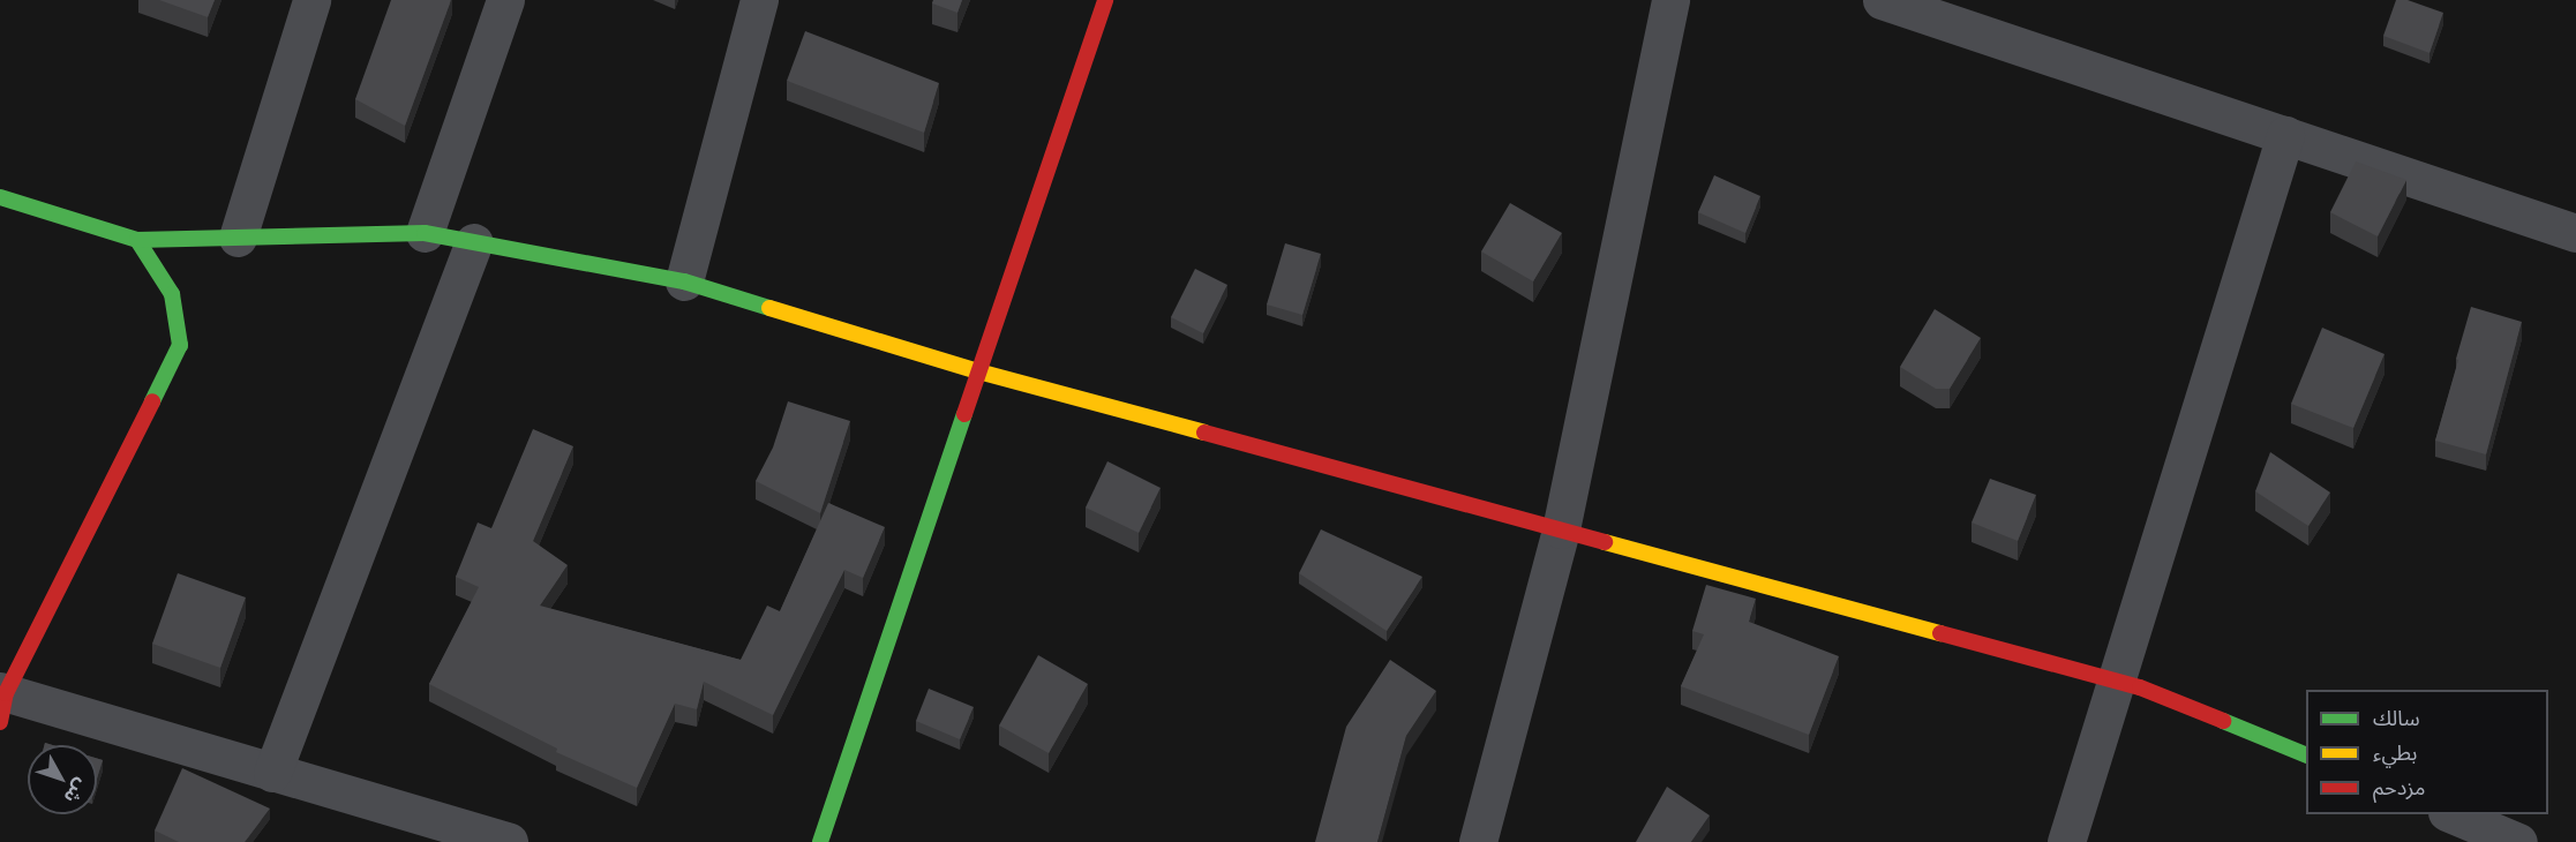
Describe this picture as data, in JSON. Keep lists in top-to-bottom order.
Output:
{
  "legend": ["سالك", "بطيء", "مزدحم"],
  "north": "bottom right"
}
